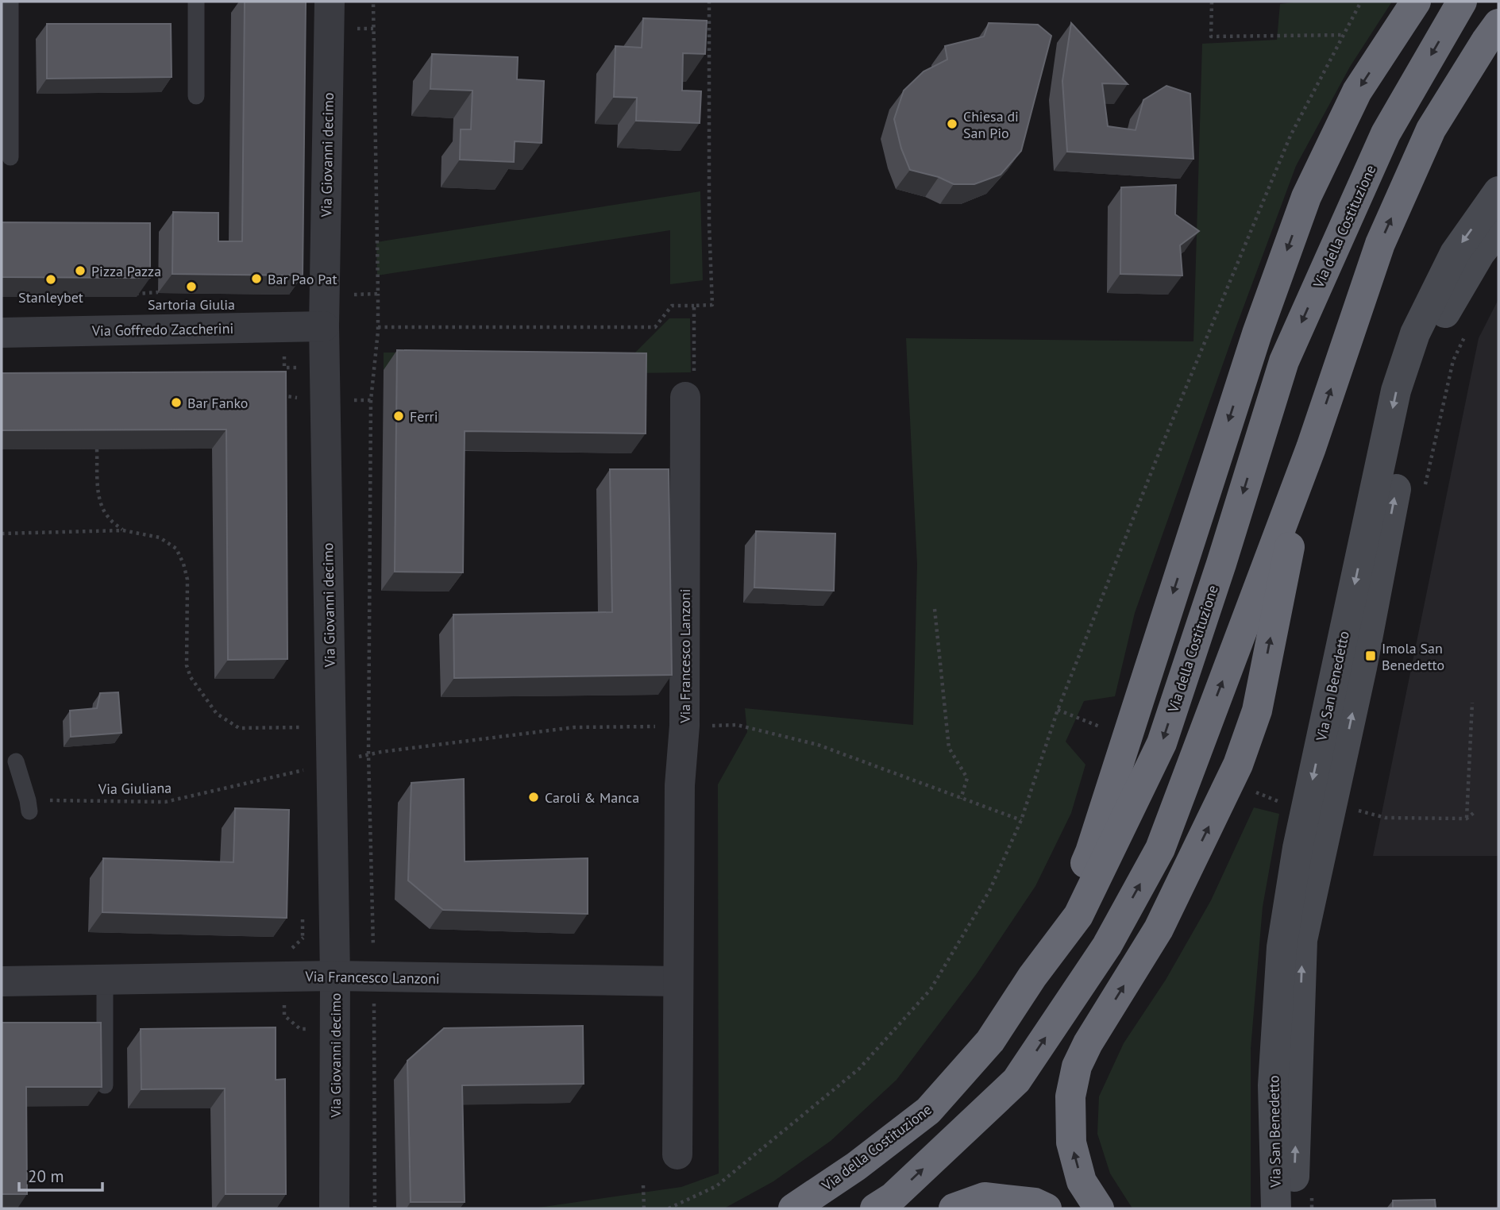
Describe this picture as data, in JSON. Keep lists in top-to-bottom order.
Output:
{
  "streets": {
    "highway": ["Via della Costituzione"],
    "street": [
      "Via Giovanni decimo",
      "Via Goffredo Zaccherini",
      "Via Francesco Lanzoni",
      "Via San Benedetto"
    ],
    "path": ["Via Giuliana"]
  },
  "crossings": [
    ["Via Giovanni decimo", "Via Goffredo Zaccherini"],
    ["Via Giovanni decimo", "Via Francesco Lanzoni"],
    ["Via Giovanni decimo", "Via Giuliana"]
  ],
  "places": {
    "other": [
      "Chiesa di San Pio",
      "Pizza Pazza",
      "Bar Pao Pat",
      "Stanleybet",
      "Sartoria Giulia",
      "Bar Fanko",
      "Ferri",
      "Caroli & Manca"
    ],
    "transit": ["Imola San Benedetto"]
  },
  "scale_bar": "20 m"
}
